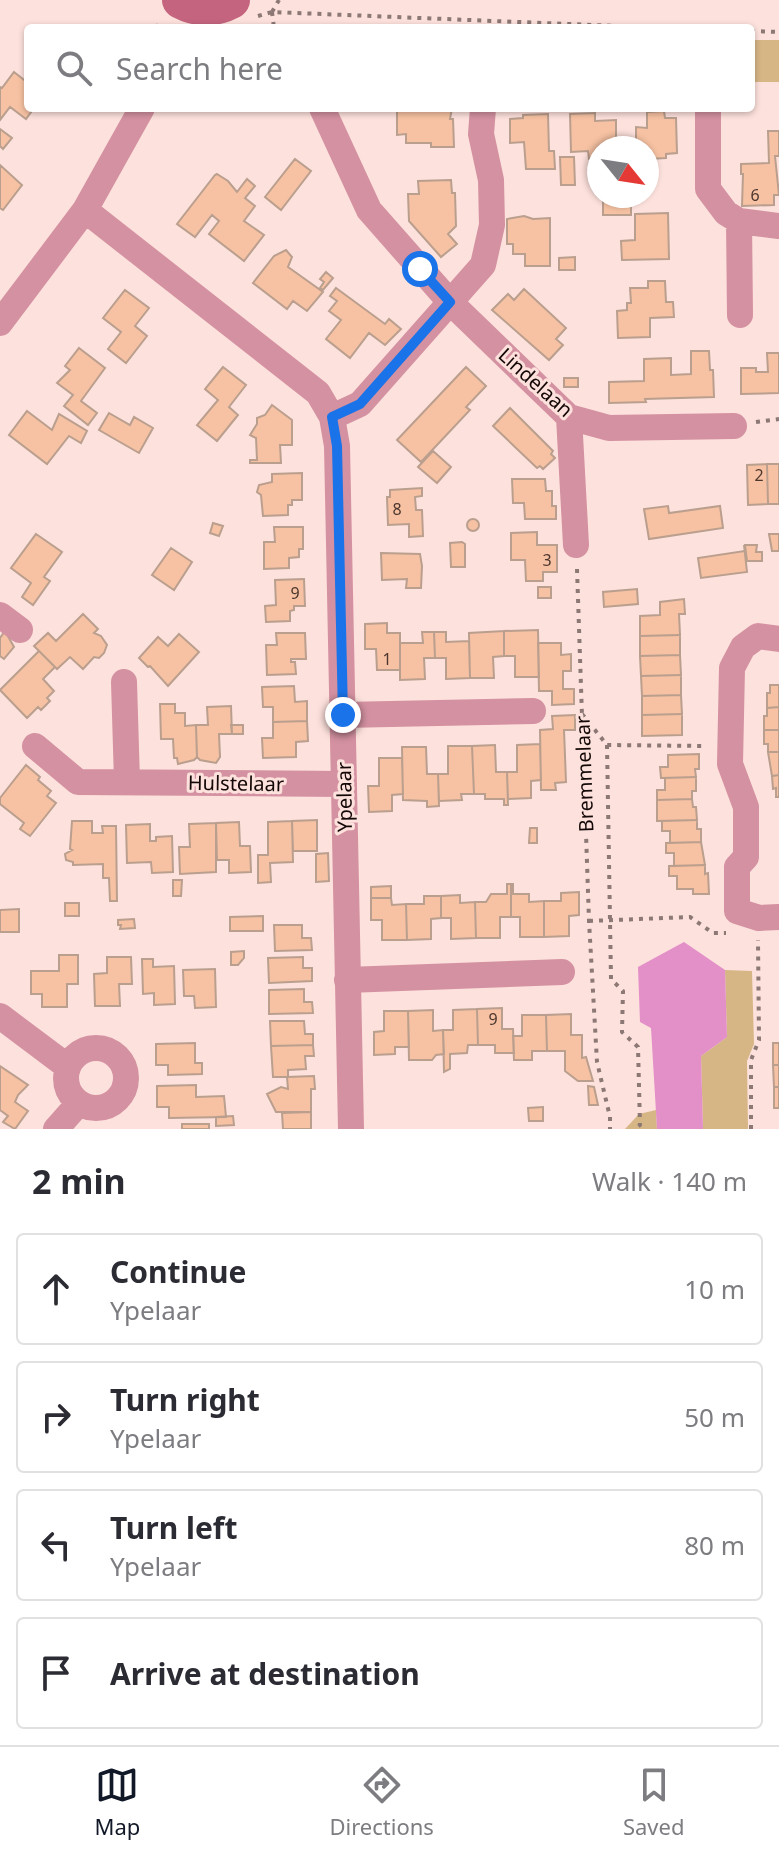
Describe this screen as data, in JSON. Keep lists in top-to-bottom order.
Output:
{
  "streets": {
    "street": ["Lindelaan", "Hulstelaar", "Ypelaar"],
    "path": ["Bremmelaar"]
  },
  "crossings": [
    ["Hulstelaar", "Ypelaar"]
  ],
  "house_numbers": [
    "6",
    "2",
    "8",
    "3",
    "9",
    "1",
    "9"
  ],
  "north": "bottom right",
  "page": {
    "search": "Search here",
    "heading": ["2 min", "Walk · 140 m"],
    "list": [
      ["Continue", "Ypelaar", "10 m"],
      ["Turn right", "Ypelaar", "50 m"],
      ["Turn left", "Ypelaar", "80 m"],
      "Arrive at destination"
    ],
    "nav": ["Map", "Directions", "Saved"]
  }
}
